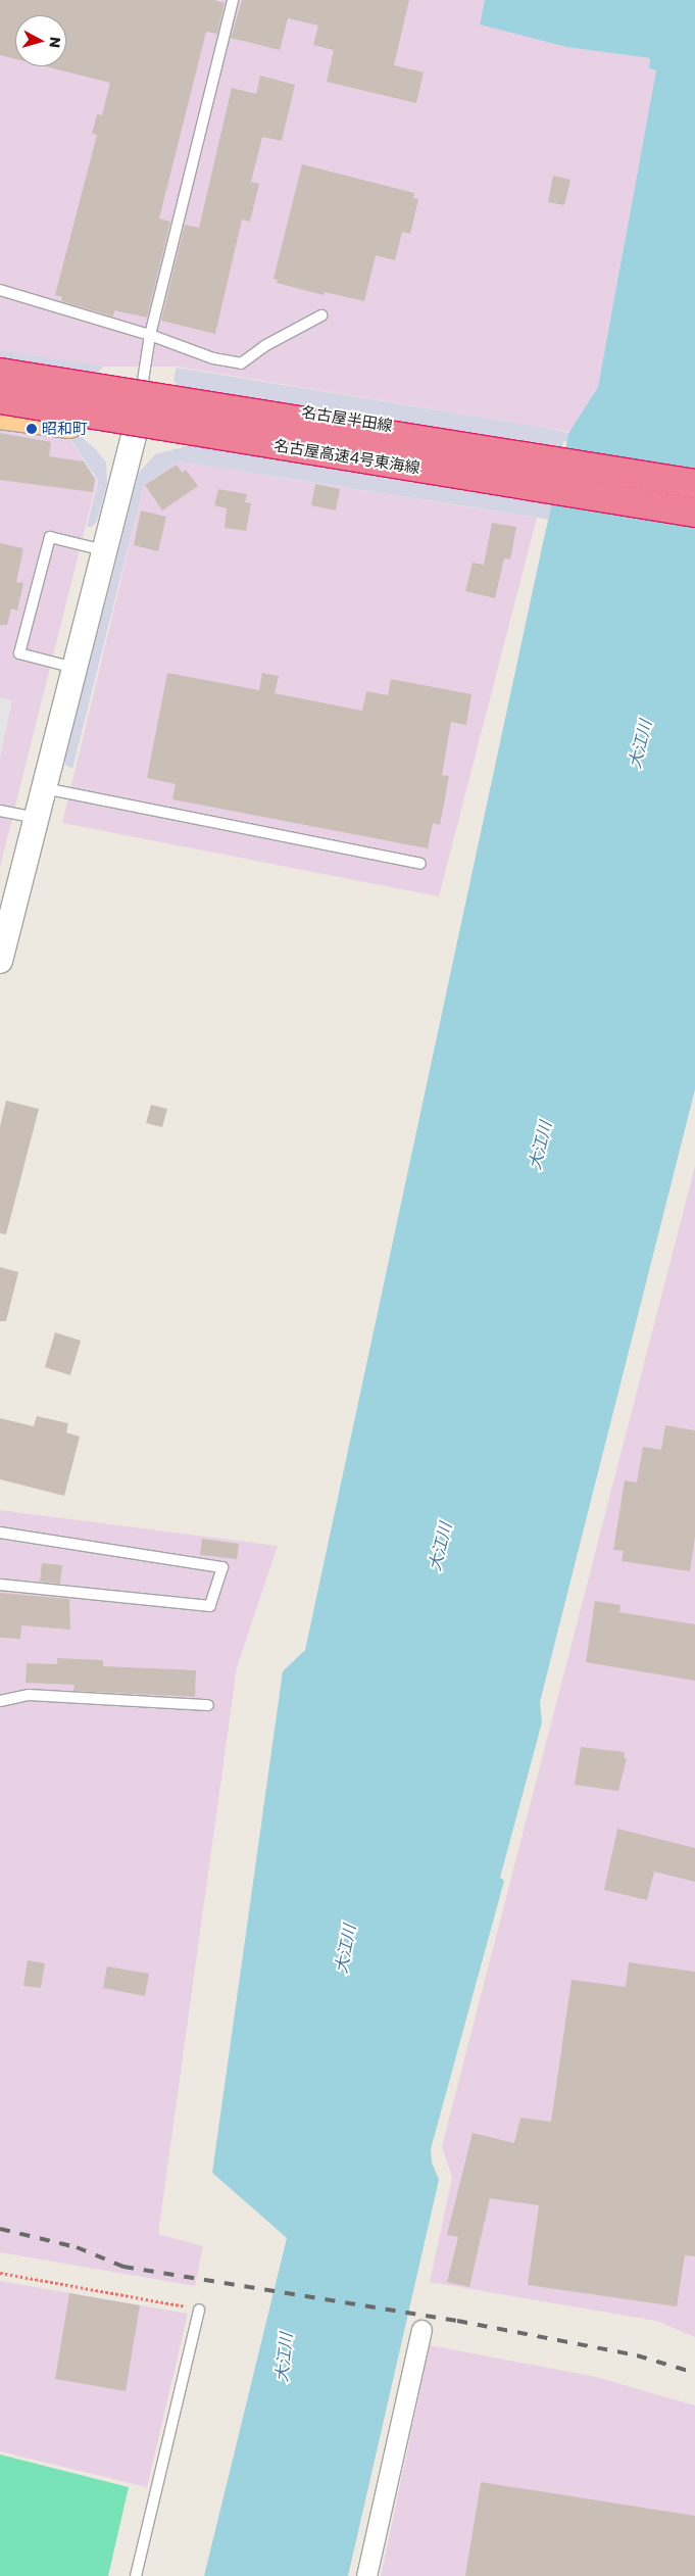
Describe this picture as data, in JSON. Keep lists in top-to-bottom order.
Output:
{
  "streets": {
    "highway": ["名古屋高速4号東海線"],
    "main road": ["名古屋半田線"]
  },
  "water": ["大江川"],
  "places": ["昭和町"],
  "north": "right"
}
